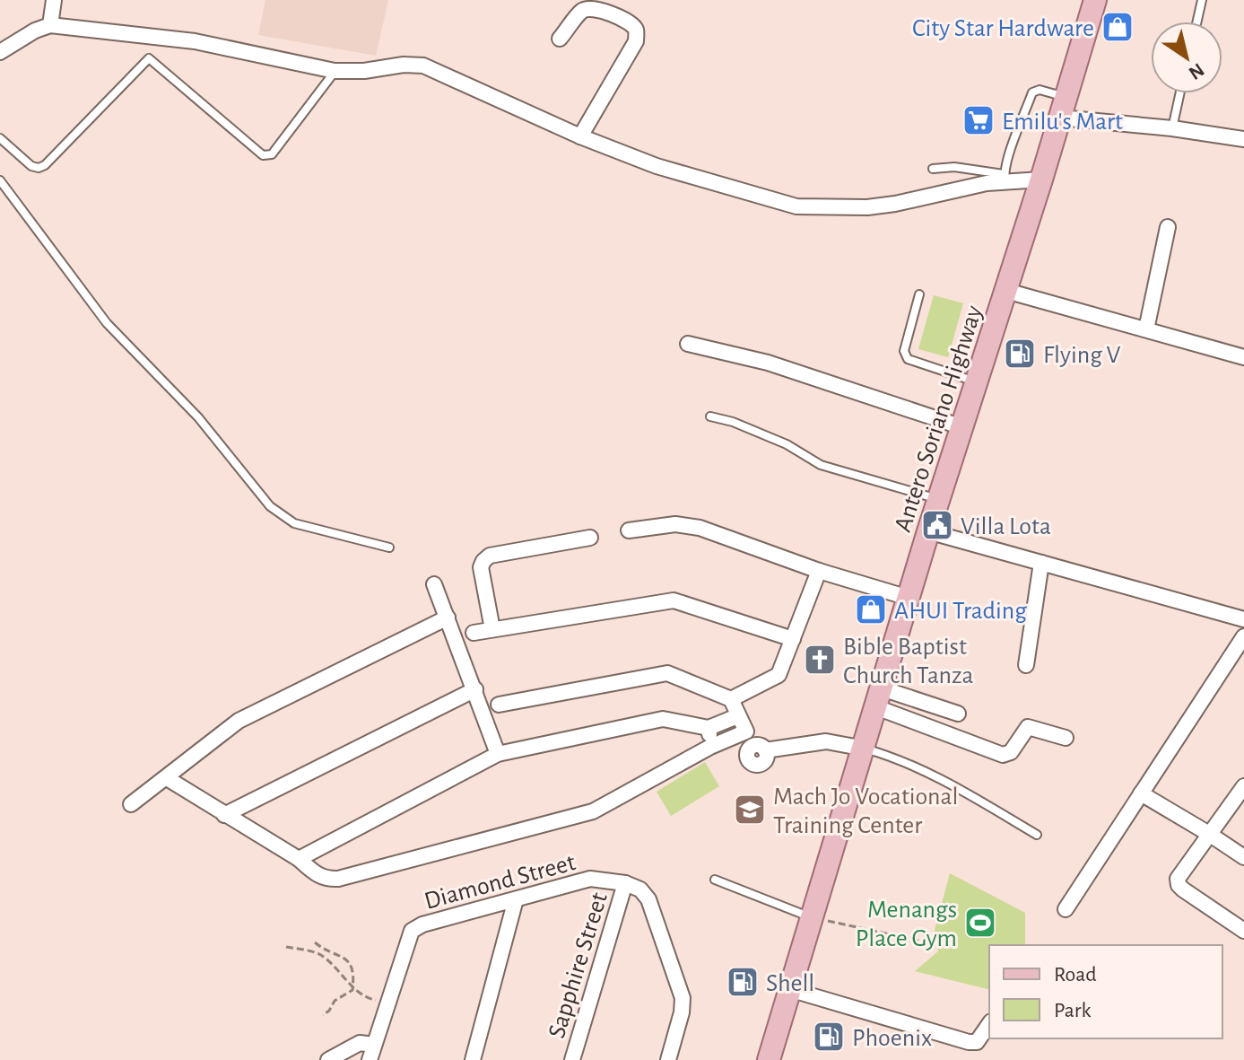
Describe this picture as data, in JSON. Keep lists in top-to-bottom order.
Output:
{
  "streets": {
    "main road": ["Antero Soriano Highway"],
    "street": ["Diamond Street", "Sapphire Street"]
  },
  "crossings": [
    ["Diamond Street", "Sapphire Street"]
  ],
  "places": {
    "shop": ["City Star Hardware", "AHUI Trading"],
    "supermarket": ["Emilu's Mart"],
    "fuel station": ["Flying V", "Shell", "Phoenix"],
    "public building": ["Villa Lota"],
    "church": ["Bible Baptist Church Tanza"],
    "school or university": ["Mach Jo Vocational Training Center"],
    "sports": ["Menangs Place Gym"]
  },
  "legend": ["Road", "Park"],
  "north": "bottom right"
}
